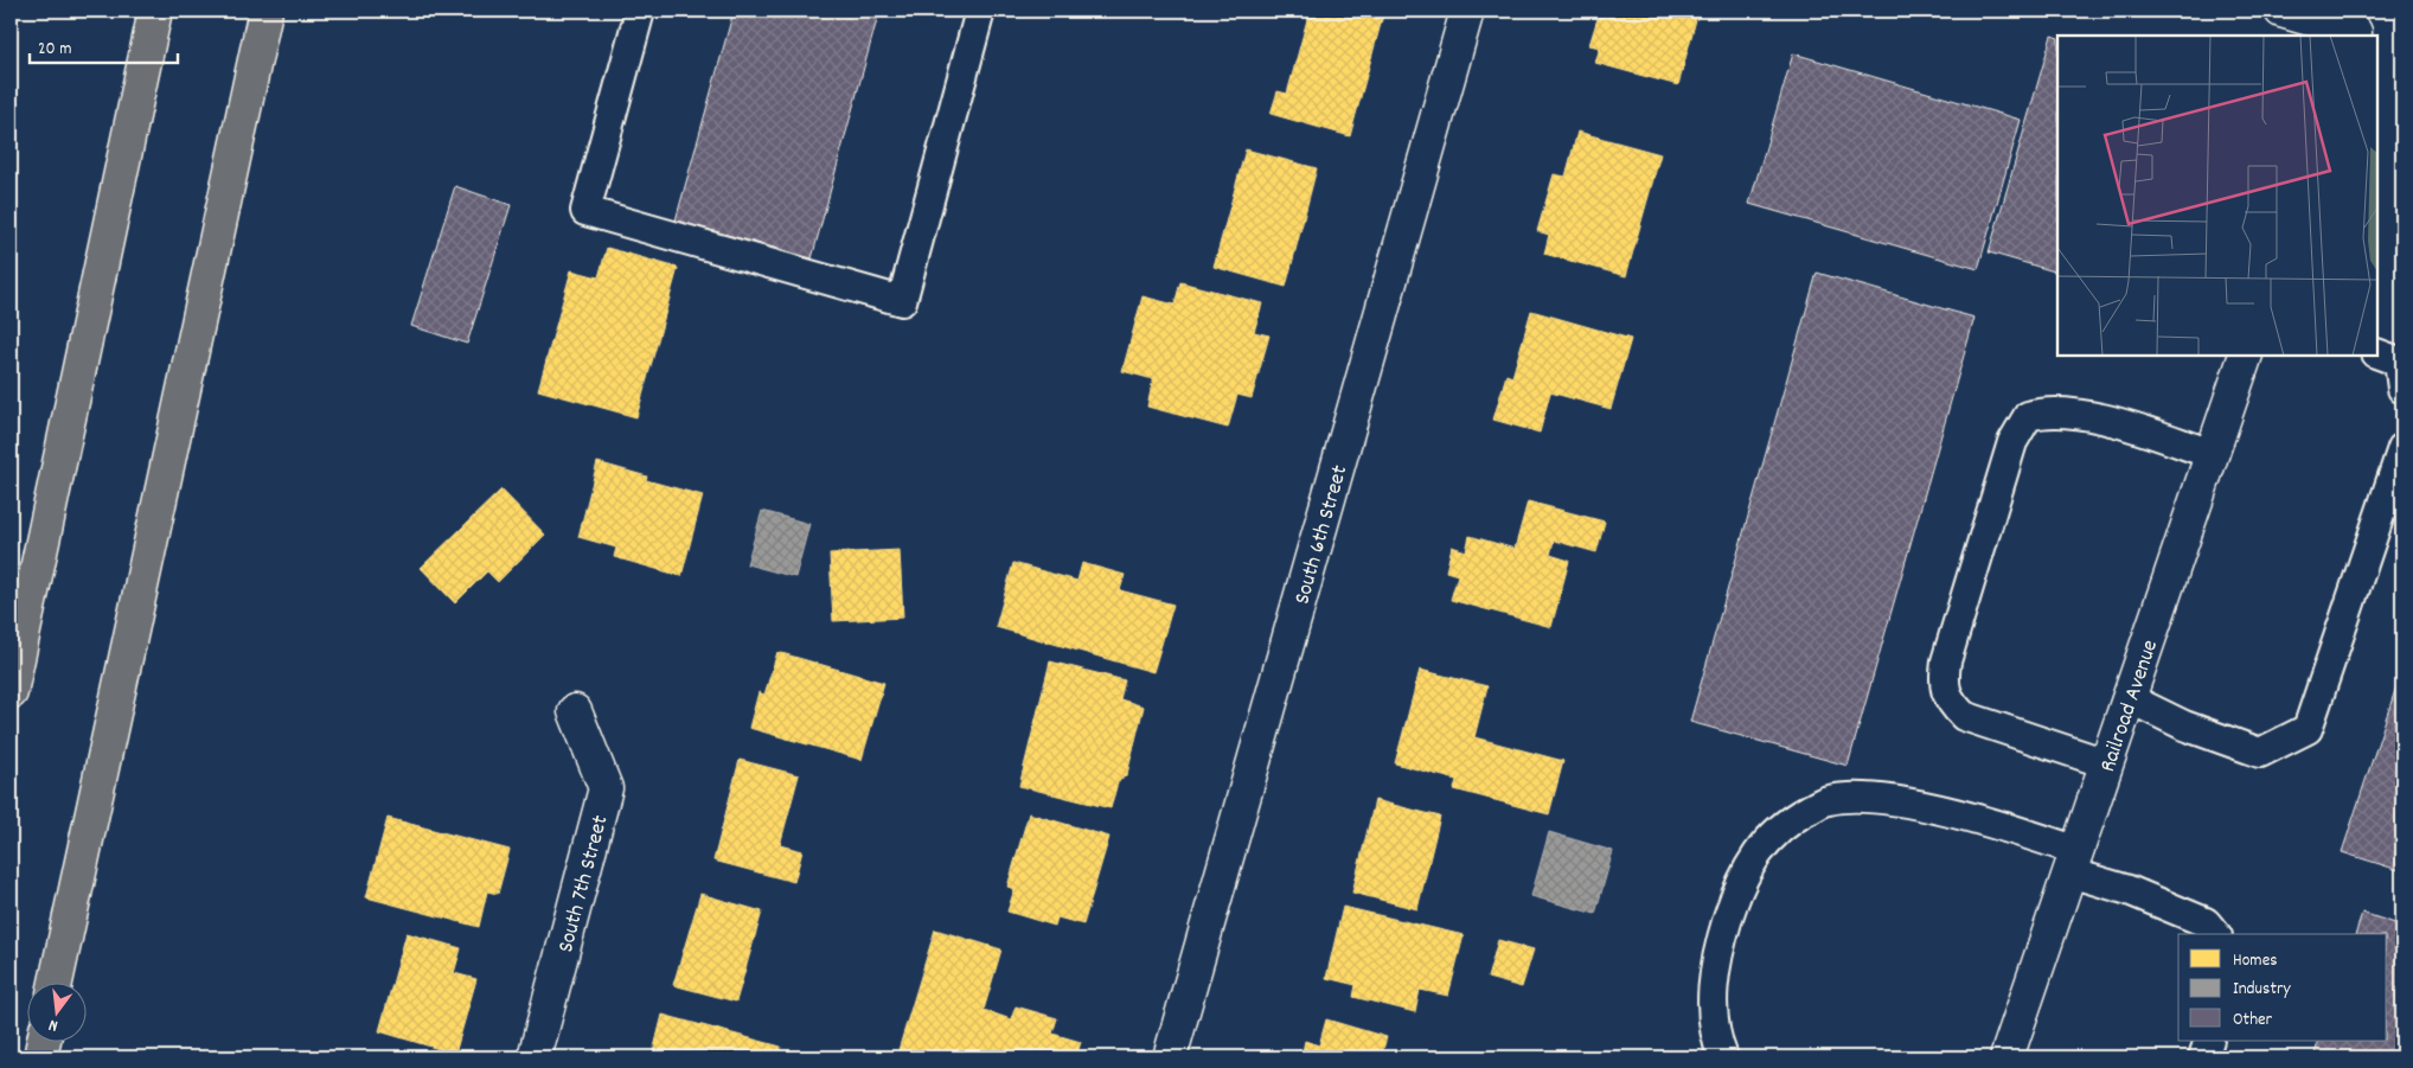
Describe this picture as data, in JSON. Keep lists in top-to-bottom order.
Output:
{
  "streets": {
    "street": ["South 6th Street", "Railroad Avenue", "South 7th Street"]
  },
  "legend": ["Homes", "Industry", "Other"],
  "scale_bar": "20 m",
  "north": "bottom"
}
